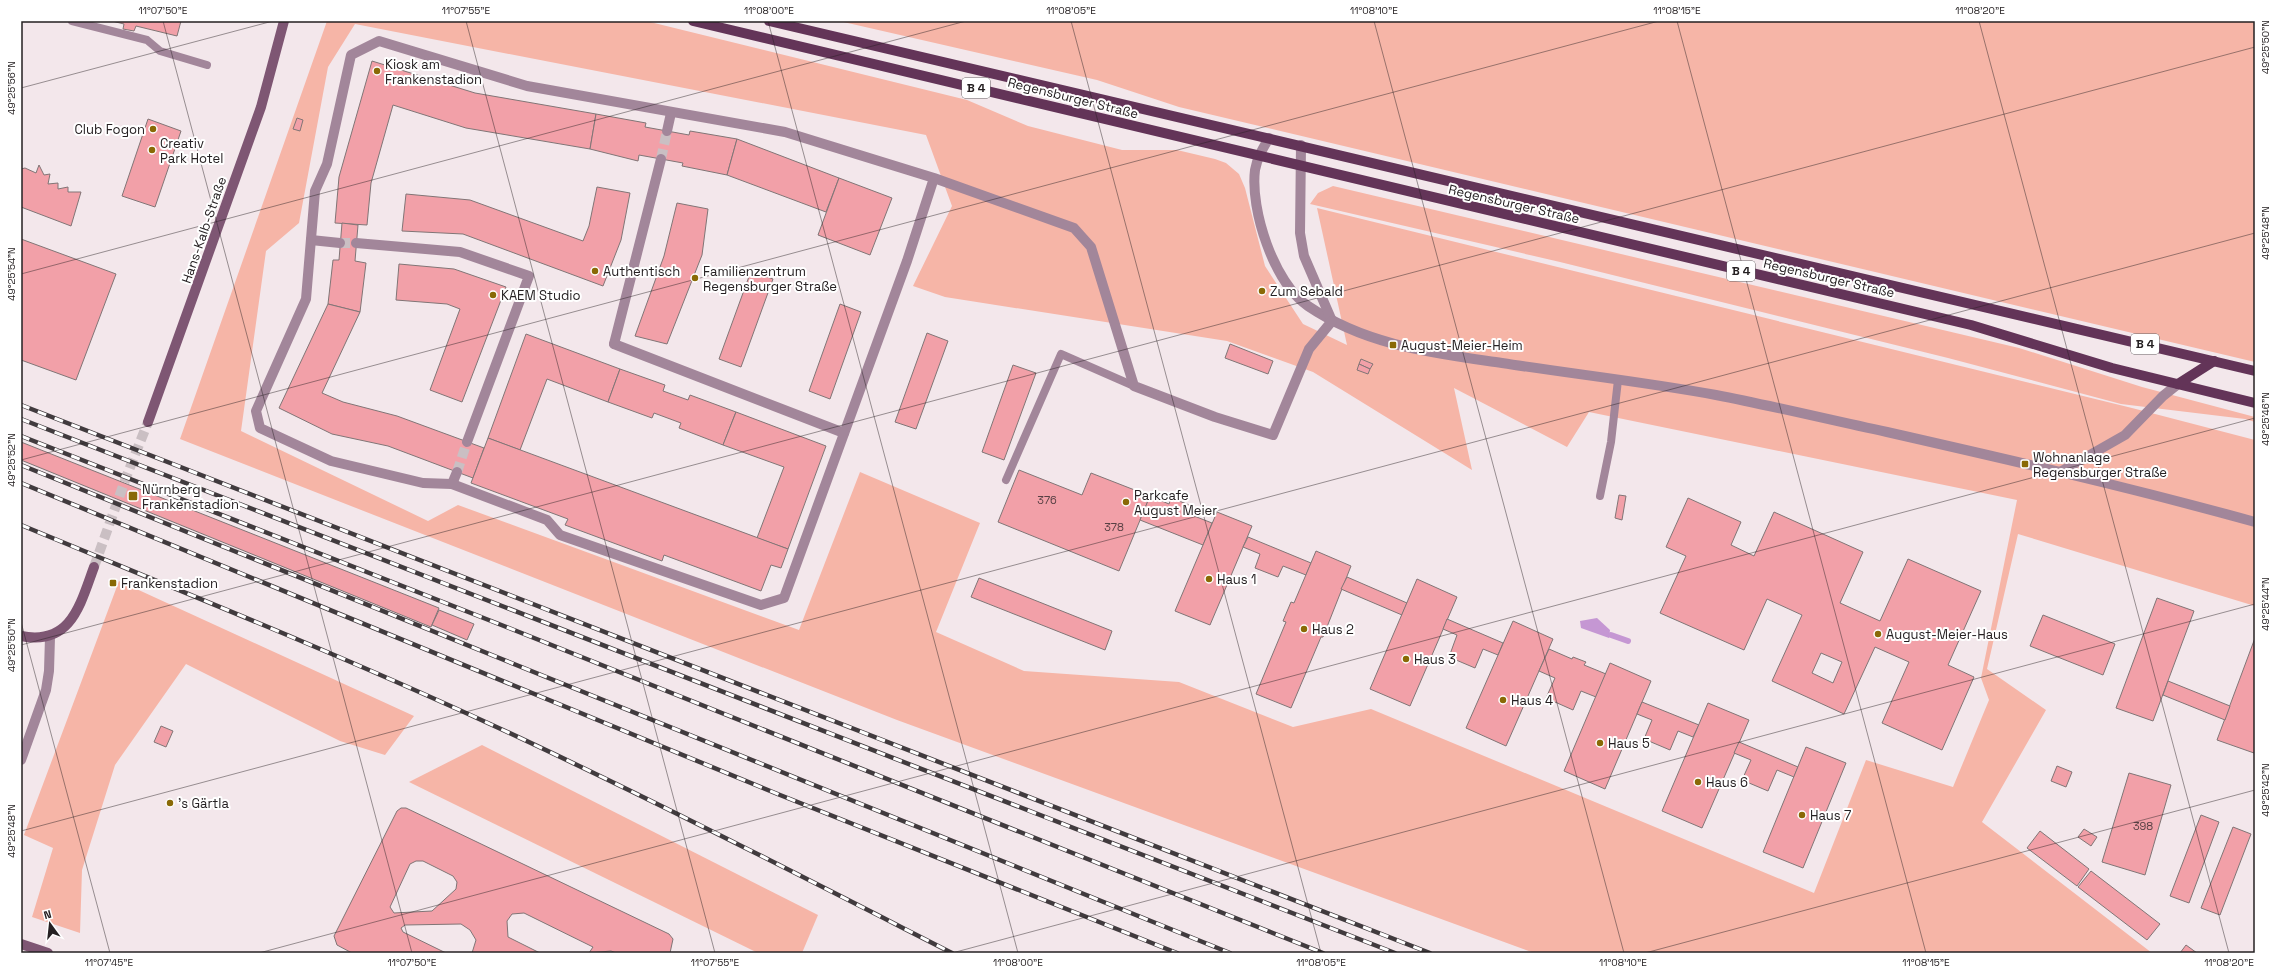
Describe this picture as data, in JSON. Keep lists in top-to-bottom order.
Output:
{
  "streets": {
    "main road": ["B 4", "Regensburger Straße", "Hans-Kalb-Straße"]
  },
  "places": {
    "other": [
      "Kiosk am Frankenstadion",
      "Club Fogon",
      "Creativ Park Hotel",
      "Authentisch",
      "Familienzentrum Regensburger Straße",
      "Zum Sebald",
      "KAEM Studio",
      "Parkcafe August Meier",
      "Haus 1",
      "Haus 2",
      "August-Meier-Haus",
      "Haus 3",
      "Haus 4",
      "Haus 5",
      "Haus 6",
      "'s Gärtla",
      "Haus 7"
    ],
    "transit": [
      "August-Meier-Heim",
      "Wohnanlage Regensburger Straße",
      "Nürnberg Frankenstadion",
      "Frankenstadion"
    ]
  },
  "house_numbers": ["376", "378", "398"],
  "north": "top",
  "coordinates": [
    "11°07'50\"E",
    "11°07'55\"E",
    "11°08'00\"E",
    "11°08'05\"E",
    "11°08'10\"E",
    "11°08'15\"E",
    "11°08'20\"E",
    "49°25'50\"N",
    "49°25'56\"N",
    "49°25'48\"N",
    "49°25'54\"N",
    "49°25'46\"N",
    "49°25'52\"N",
    "49°25'44\"N",
    "49°25'42\"N",
    "11°07'45\"E"
  ]
}
